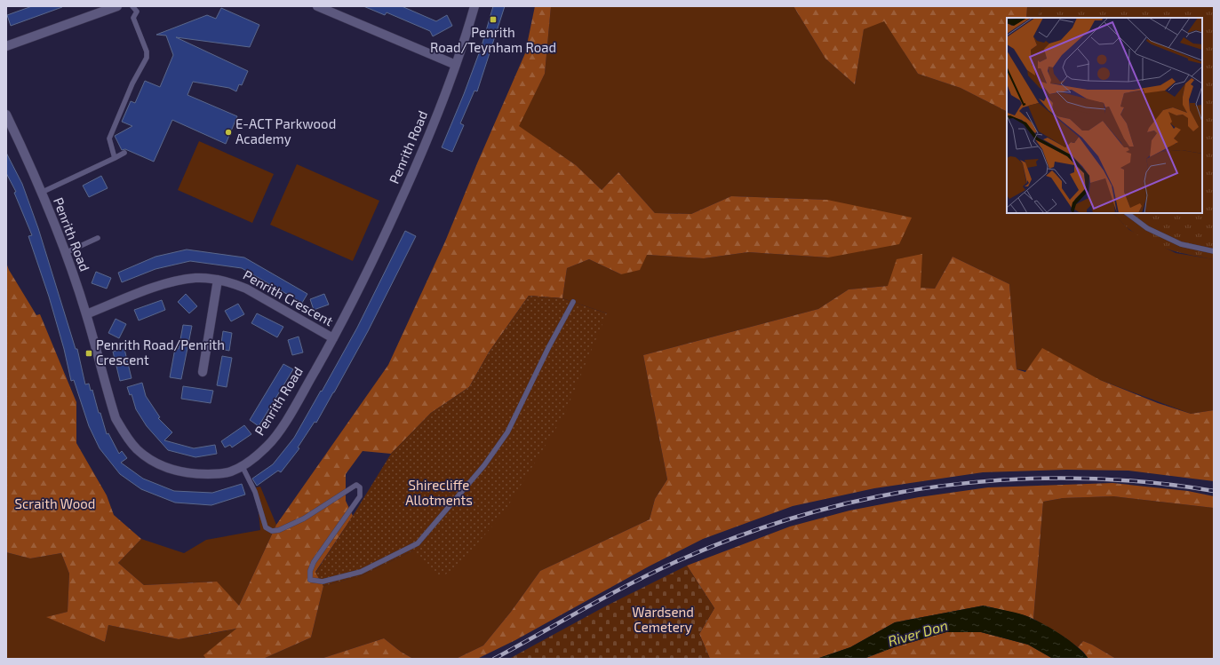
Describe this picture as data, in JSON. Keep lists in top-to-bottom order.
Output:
{
  "streets": {
    "street": ["Penrith Road", "Penrith Crescent"]
  },
  "crossings": [
    ["Penrith Road", "Penrith Crescent"]
  ],
  "water": ["River Don"],
  "parks": ["Shirecliffe Allotments", "Scraith Wood", "Wardsend Cemetery"],
  "places": {
    "transit": ["Penrith Road/Teynham Road", "Penrith Road/Penrith Crescent"],
    "other": ["E-ACT Parkwood Academy"]
  }
}
